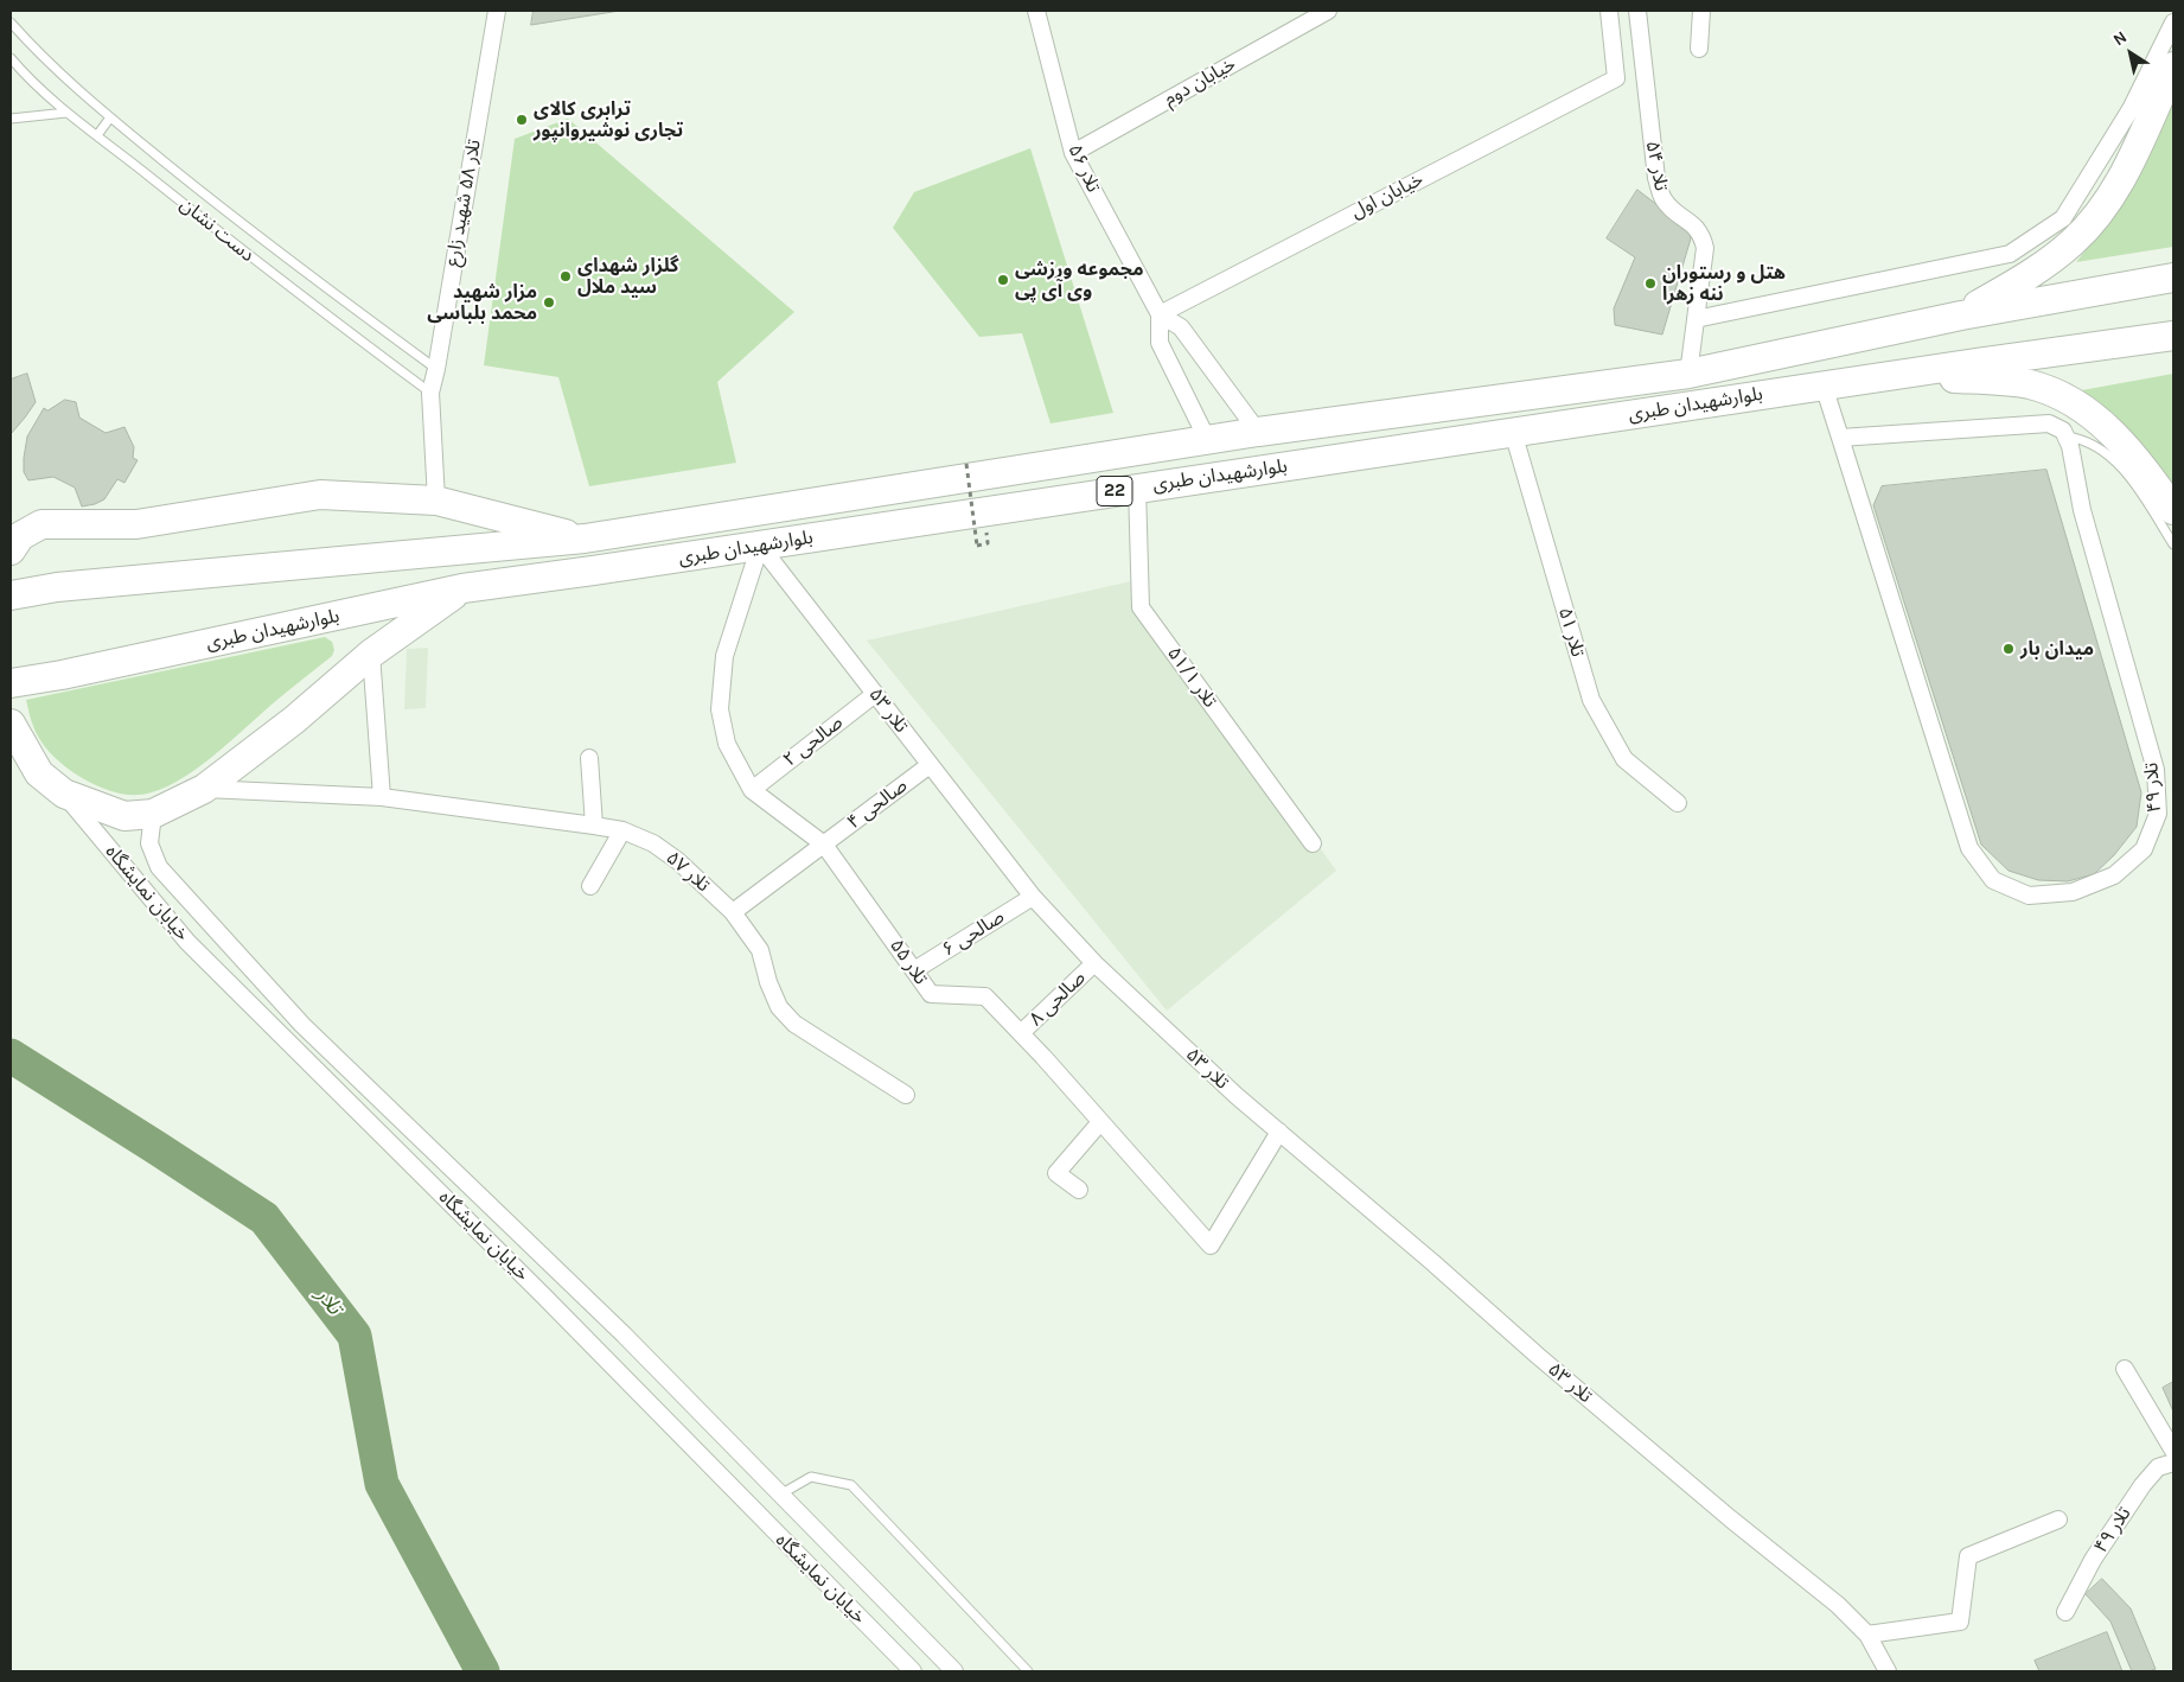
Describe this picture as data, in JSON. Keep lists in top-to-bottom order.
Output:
{
  "streets": {
    "highway": ["بلوارشهیدان طبری", "22"],
    "street": [
      "خیابان دوم",
      "تلار ۵۴",
      "تلار ۵۶",
      "خیابان اول",
      "تلار ۵۸ شهید زارع",
      "تلار ۵۱",
      "تلار ۵۱/۱",
      "تلار ۵۳",
      "صالحی ۲",
      "تلار ۴۹",
      "صالحی ۴",
      "تلار ۵۷",
      "خیابان نمایشگاه",
      "صالحی ۶",
      "تلار ۵۵",
      "صالحی ۸"
    ],
    "lane": ["دست نشان"]
  },
  "crossings": [
    ["خیابان دوم", "تلار ۵۶"],
    ["تلار ۵۴", "بلوارشهیدان طبری"],
    ["تلار ۵۶", "خیابان اول"],
    ["تلار ۵۸ شهید زارع", "دست نشان"],
    ["بلوارشهیدان طبری", "تلار ۵۱"],
    ["بلوارشهیدان طبری", "تلار ۵۱/۱"],
    ["بلوارشهیدان طبری", "تلار ۵۳"],
    ["بلوارشهیدان طبری", "تلار ۴۹"],
    ["بلوارشهیدان طبری", "تلار ۵۵"],
    ["تلار ۵۳", "صالحی ۲"],
    ["تلار ۵۳", "صالحی ۴"],
    ["تلار ۵۳", "صالحی ۶"],
    ["تلار ۵۳", "تلار ۵۵"],
    ["تلار ۵۳", "صالحی ۸"],
    ["صالحی ۲", "تلار ۵۵"],
    ["صالحی ۴", "تلار ۵۷"],
    ["صالحی ۴", "تلار ۵۵"],
    ["صالحی ۶", "تلار ۵۵"],
    ["تلار ۵۵", "صالحی ۸"]
  ],
  "water": ["تلار"],
  "places": [
    "ترابری کالای تجاری نوشیروانپور",
    "گلزار شهدای سید ملال",
    "مجموعه ورزشی وی آی پی",
    "هتل و رستوران ننه زهرا",
    "مزار شهید محمد بلباسی",
    "میدان بار"
  ],
  "north": "top left"
}
